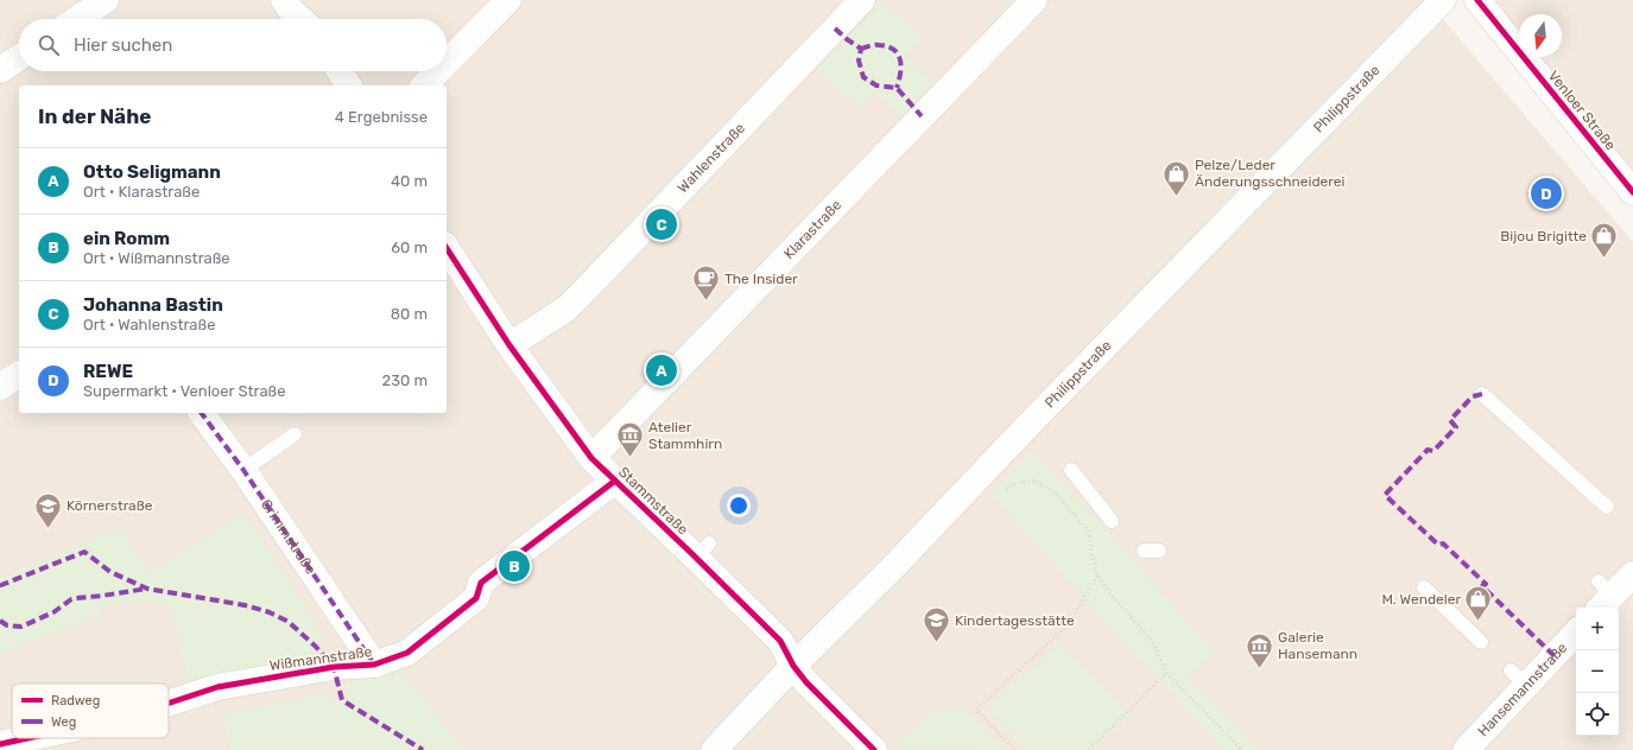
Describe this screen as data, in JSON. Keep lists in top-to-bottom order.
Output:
{
  "streets": {
    "street": [
      "Philippstraße",
      "Venloer Straße",
      "Wahlenstraße",
      "Klarastraße",
      "Stammstraße",
      "Grimmstraße",
      "Wißmannstraße",
      "Hansemannstraße"
    ]
  },
  "crossings": [
    ["Philippstraße", "Stammstraße"],
    ["Wahlenstraße", "Stammstraße"],
    ["Klarastraße", "Stammstraße"],
    ["Stammstraße", "Wißmannstraße"],
    ["Grimmstraße", "Wißmannstraße"]
  ],
  "places": {
    "shop": ["Pelze/Leder Änderungsschneiderei", "Bijou Brigitte", "M. Wendeler"],
    "cafe": ["The Insider"],
    "museum": ["Atelier Stammhirn", "Galerie Hansemann"],
    "school or university": ["Körnerstraße", "Kindertagesstätte"]
  },
  "legend": ["Radweg", "Weg"],
  "north": "bottom",
  "page": {
    "search": "Hier suchen",
    "heading": ["In der Nähe", "4 Ergebnisse"],
    "list": [
      {
        "mark": "A",
        "name": "Otto Seligmann",
        "note": "Ort · Klarastraße",
        "value": "40 m"
      },
      {
        "mark": "B",
        "name": "ein Romm",
        "note": "Ort · Wißmannstraße",
        "value": "60 m"
      },
      {
        "mark": "C",
        "name": "Johanna Bastin",
        "note": "Ort · Wahlenstraße",
        "value": "80 m"
      },
      {
        "mark": "D",
        "name": "REWE",
        "note": "Supermarkt · Venloer Straße",
        "value": "230 m"
      }
    ],
    "pins": [
      "D",
      "C",
      "A",
      "B"
    ],
    "map_buttons": ["+", "−"]
  }
}
